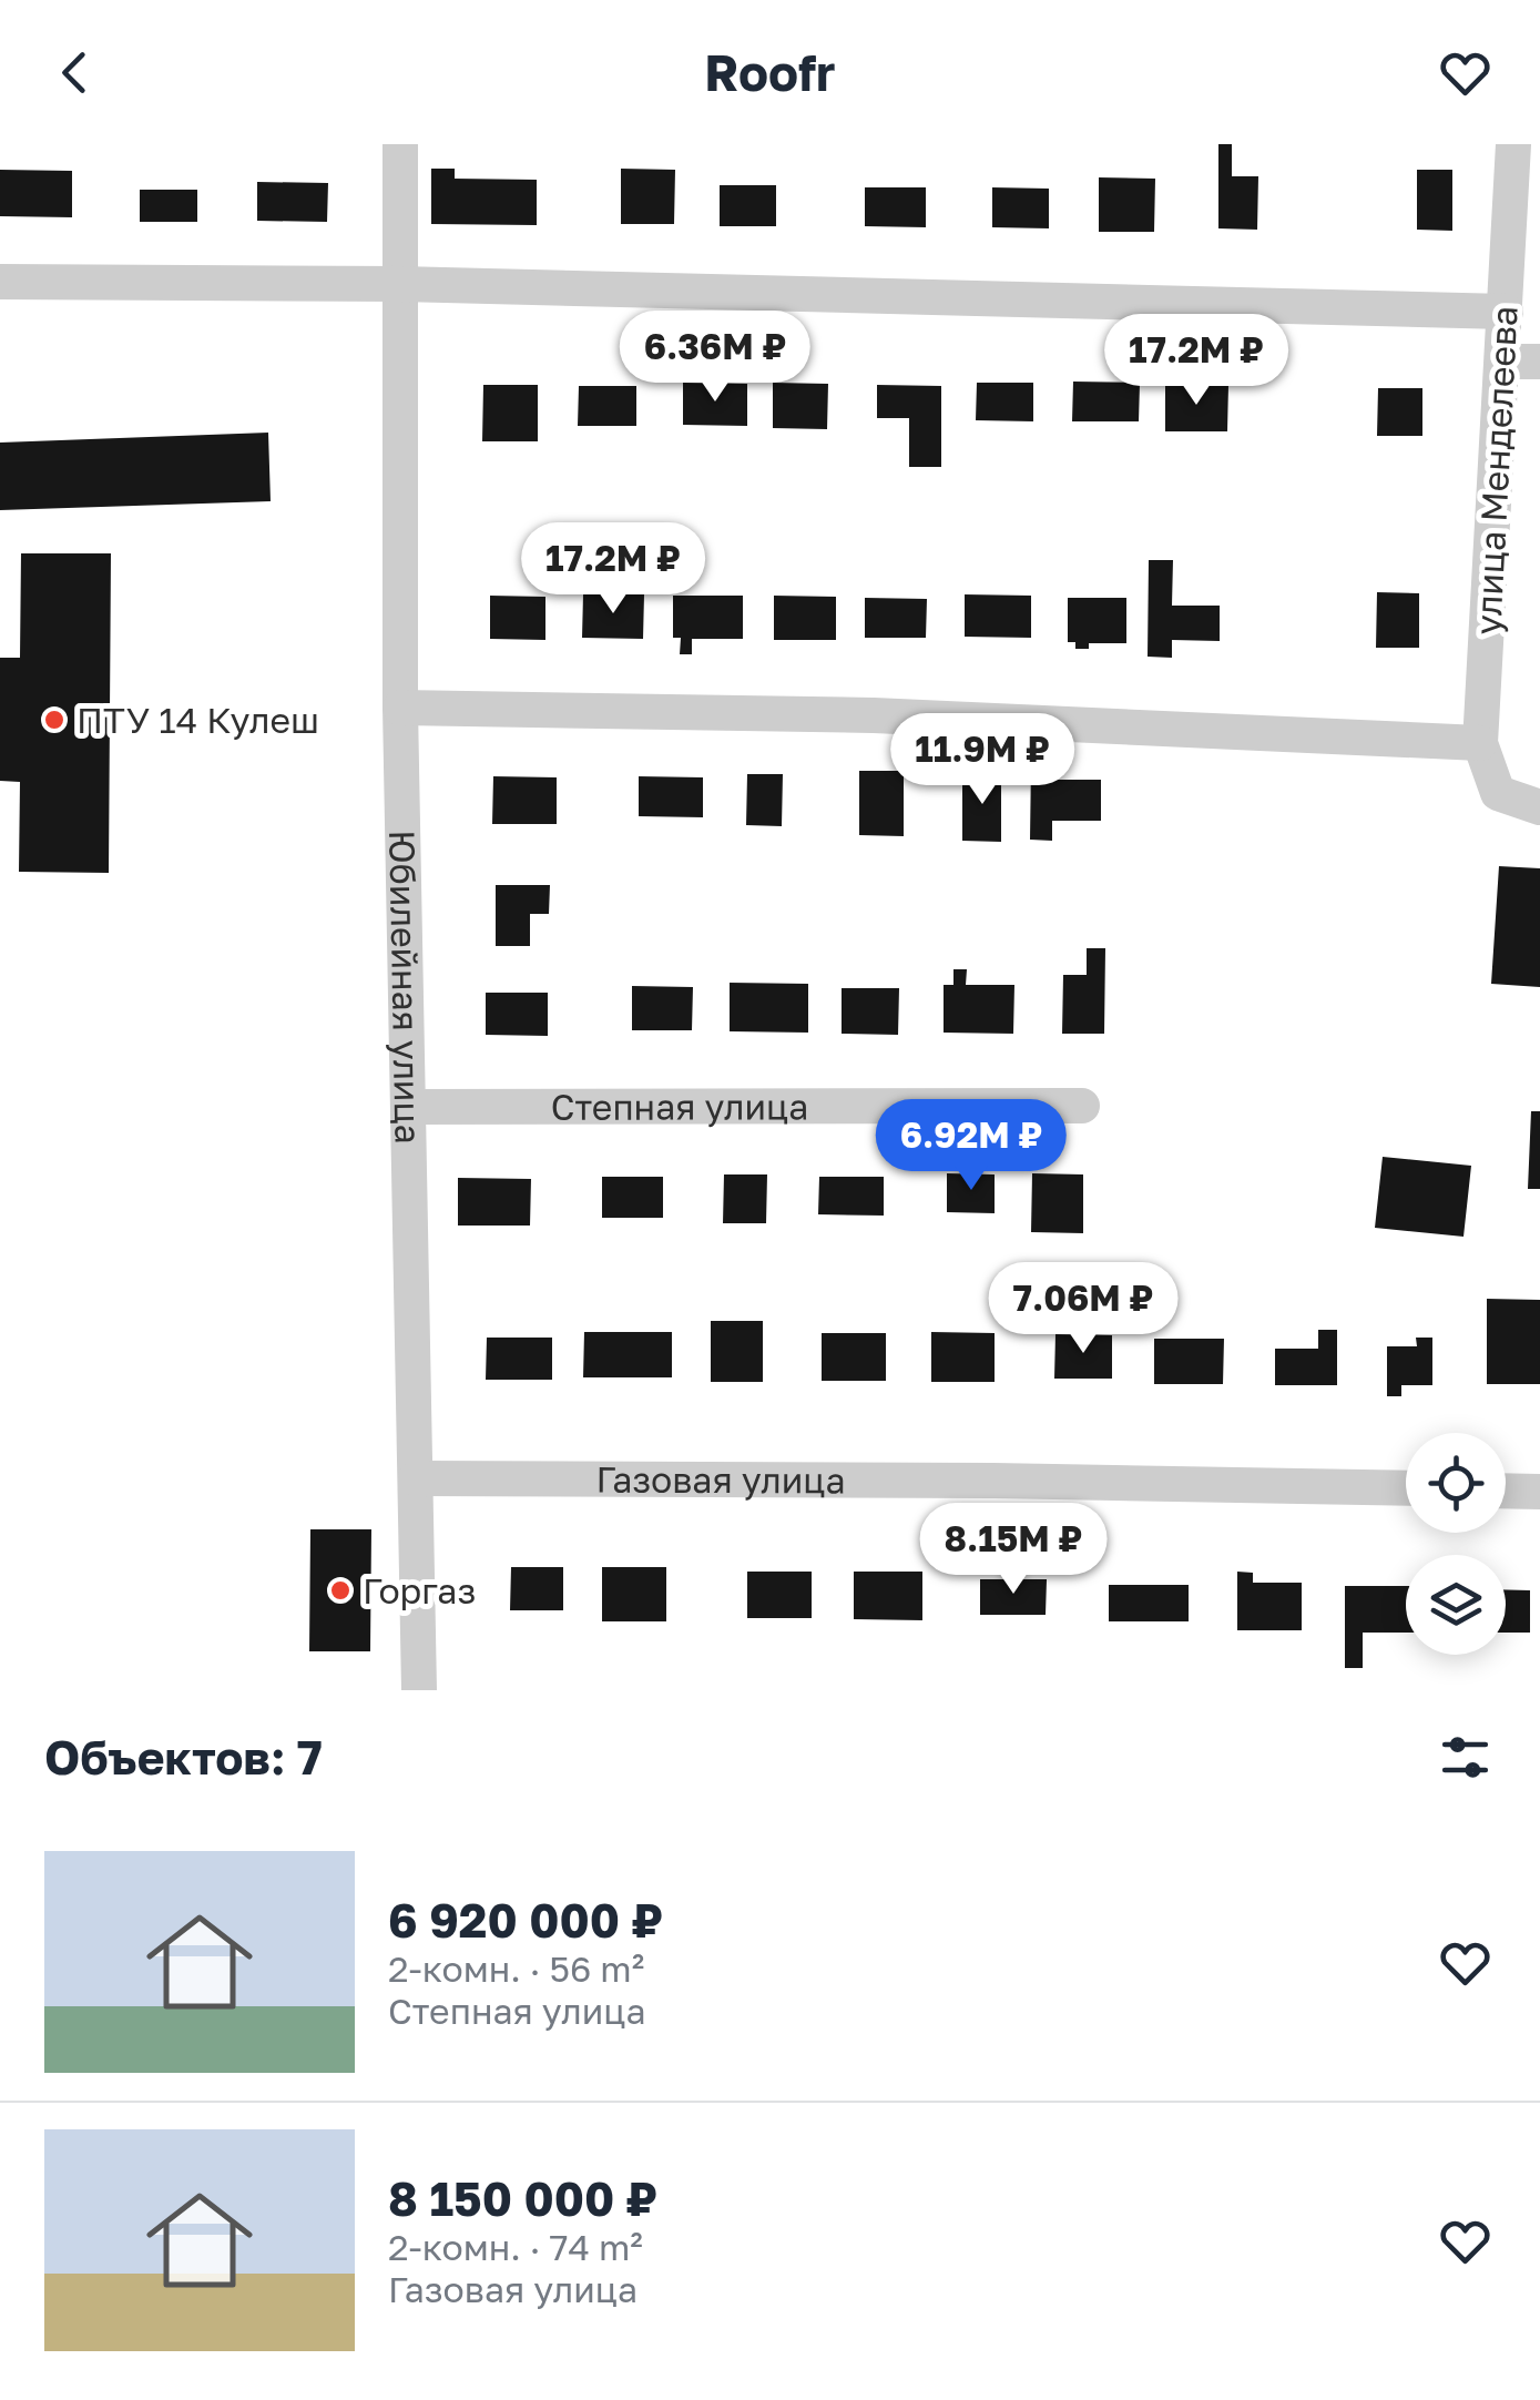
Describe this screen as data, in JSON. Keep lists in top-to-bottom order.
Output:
{
  "streets": {
    "street": [
      "улица Менделеева",
      "Юбилейная улица",
      "Степная улица",
      "Газовая улица"
    ]
  },
  "crossings": [
    ["Юбилейная улица", "Степная улица"],
    ["Юбилейная улица", "Газовая улица"]
  ],
  "places": ["ПТУ 14 Кулеш", "Горгаз"],
  "page": {
    "header": "Roofr",
    "price": [
      "6.36M ₽",
      "17.2M ₽",
      "17.2M ₽",
      "11.9M ₽",
      "6.92M ₽",
      "7.06M ₽",
      "8.15M ₽"
    ],
    "heading": "Объектов: 7",
    "list": [
      {
        "name": "6 920 000 ₽",
        "note": "2-комн. · 56 m² · Степная улица"
      },
      {
        "name": "8 150 000 ₽",
        "note": "2-комн. · 74 m² · Газовая улица"
      }
    ]
  }
}
